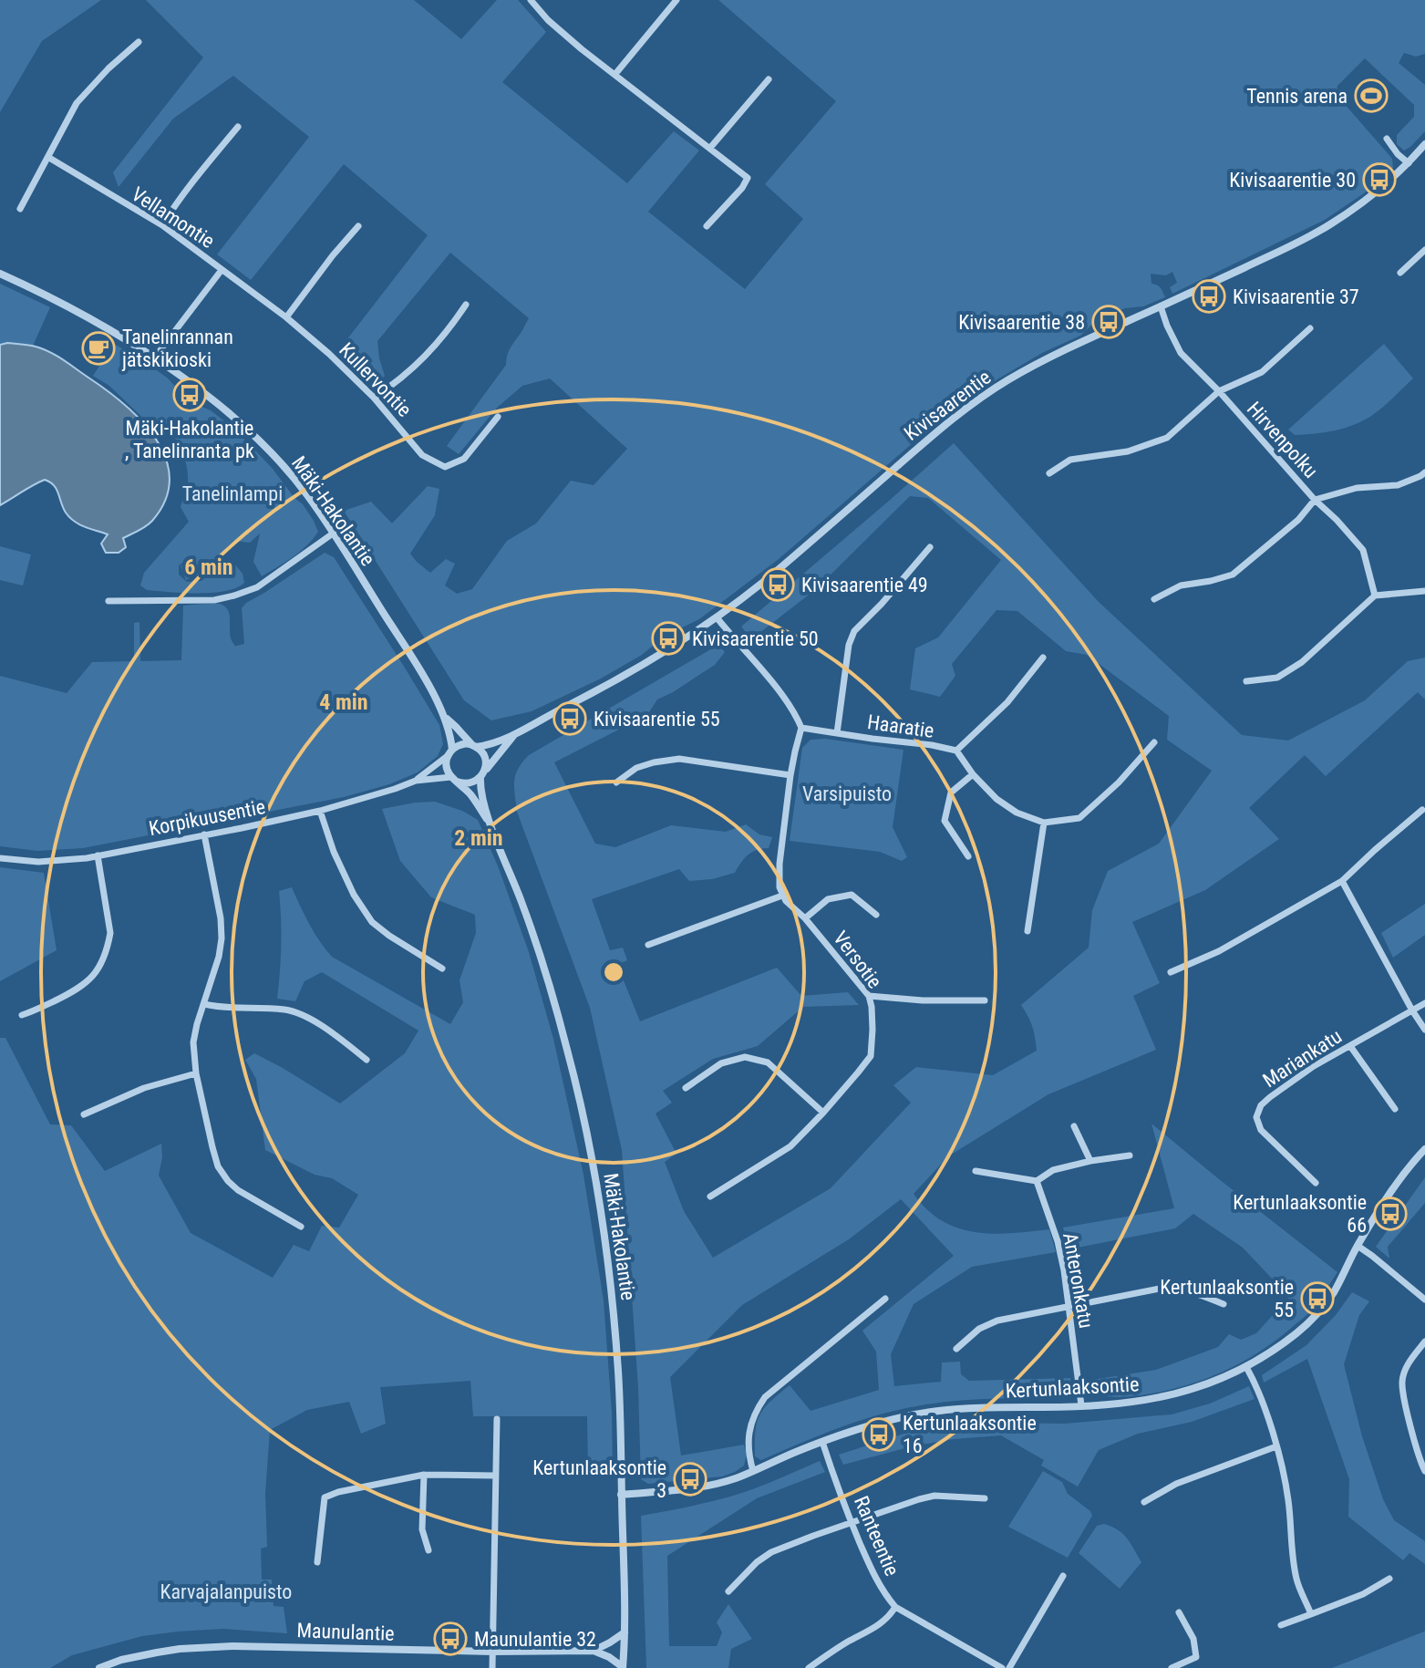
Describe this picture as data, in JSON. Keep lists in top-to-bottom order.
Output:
{
  "streets": {
    "street": [
      "Vellamontie",
      "Kullervontie",
      "Kivisaarentie",
      "Hirvenpolku",
      "Mäki-Hakolantie",
      "Haaratie",
      "Korpikuusentie",
      "Versotie",
      "Mariankatu",
      "Anteronkatu",
      "Kertunlaaksontie",
      "Ranteentie",
      "Maunulantie"
    ]
  },
  "crossings": [
    ["Vellamontie", "Kullervontie"],
    ["Vellamontie", "Mäki-Hakolantie"],
    ["Kivisaarentie", "Hirvenpolku"],
    ["Kivisaarentie", "Mäki-Hakolantie"],
    ["Kivisaarentie", "Korpikuusentie"],
    ["Mäki-Hakolantie", "Korpikuusentie"],
    ["Mäki-Hakolantie", "Kertunlaaksontie"],
    ["Mäki-Hakolantie", "Maunulantie"],
    ["Anteronkatu", "Kertunlaaksontie"],
    ["Kertunlaaksontie", "Ranteentie"]
  ],
  "parks": ["Tanelinlampi", "Varsipuisto", "Karvajalanpuisto"],
  "places": {
    "sports": ["Tennis arena"],
    "bus stop": [
      "Kivisaarentie 30",
      "Kivisaarentie 37",
      "Kivisaarentie 38",
      "Mäki-Hakolantie , Tanelinranta pk",
      "Kivisaarentie 49",
      "Kivisaarentie 50",
      "Kivisaarentie 55",
      "Kertunlaaksontie 66",
      "Kertunlaaksontie 55",
      "Kertunlaaksontie 16",
      "Kertunlaaksontie 3",
      "Maunulantie 32"
    ],
    "cafe": ["Tanelinrannan jätskikioski"]
  },
  "rings": ["6 min", "4 min", "2 min"]
}
